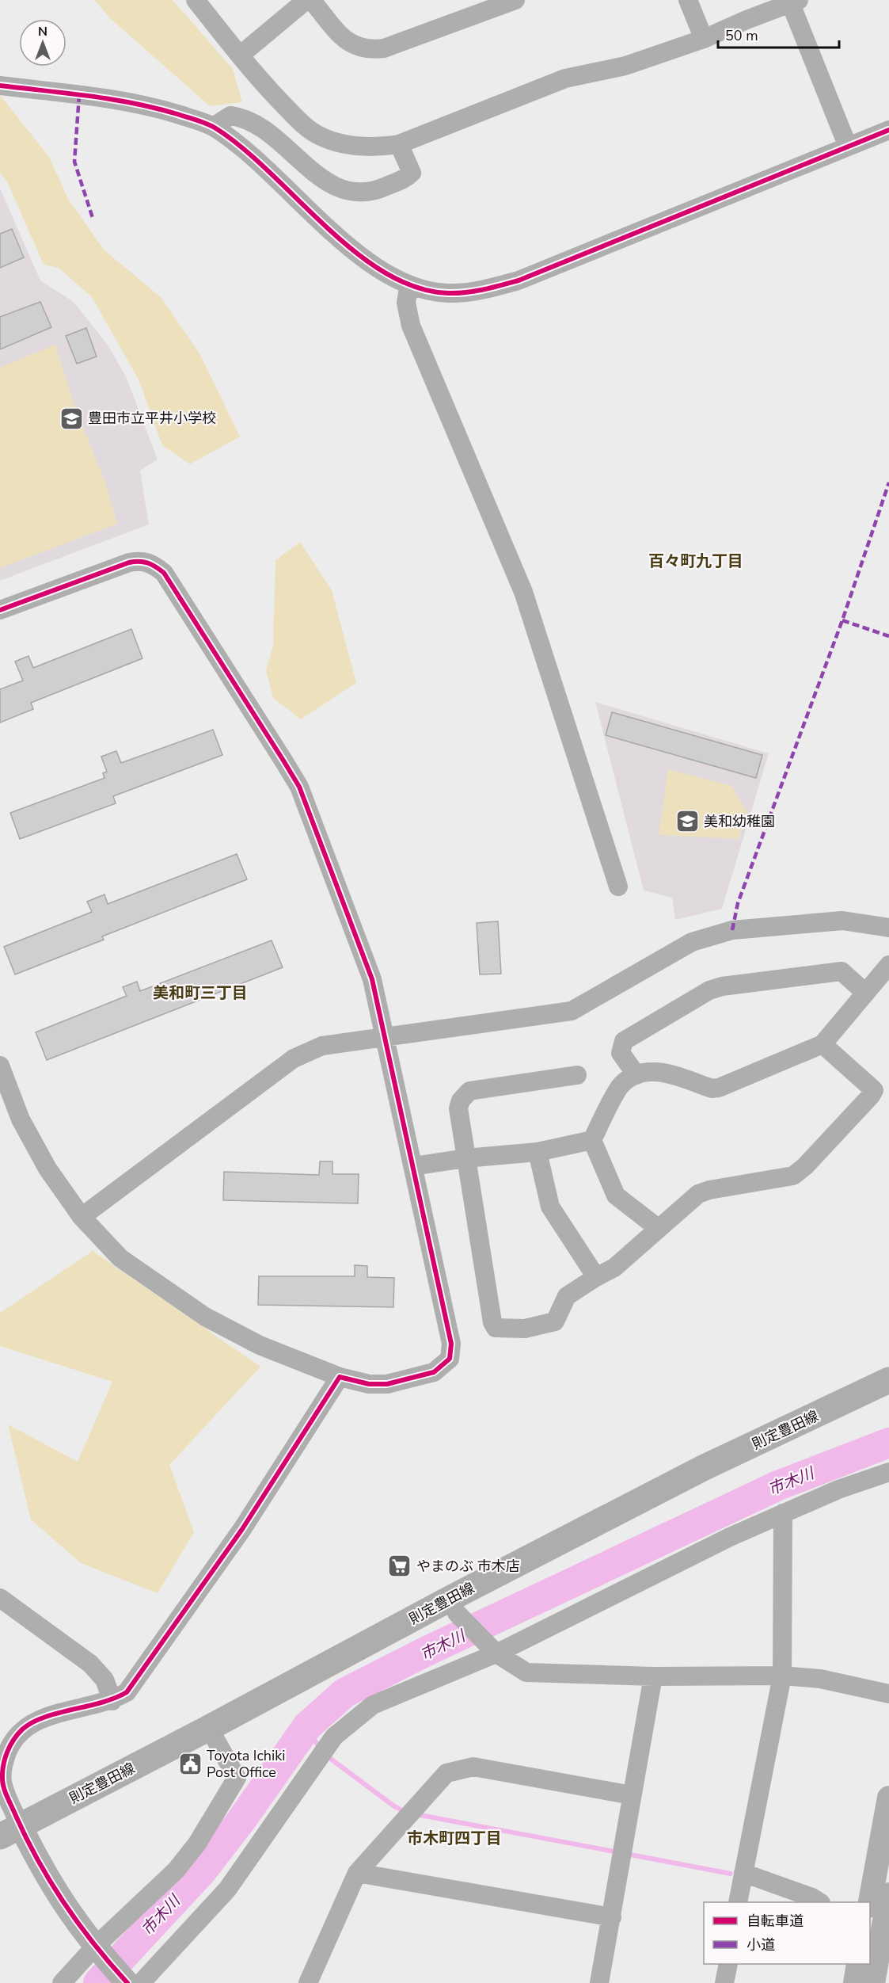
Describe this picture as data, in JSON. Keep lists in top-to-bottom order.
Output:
{
  "streets": {
    "main road": ["則定豊田線"]
  },
  "districts": ["百々町九丁目", "美和町三丁目", "市木町四丁目"],
  "water": ["市木川"],
  "places": {
    "school or university": ["豊田市立平井小学校", "美和幼稚園"],
    "supermarket": ["やまのぶ 市木店"],
    "public building": ["Toyota Ichiki Post Office"]
  },
  "legend": ["自転車道", "小道"],
  "scale_bar": "50 m",
  "north": "top"
}
